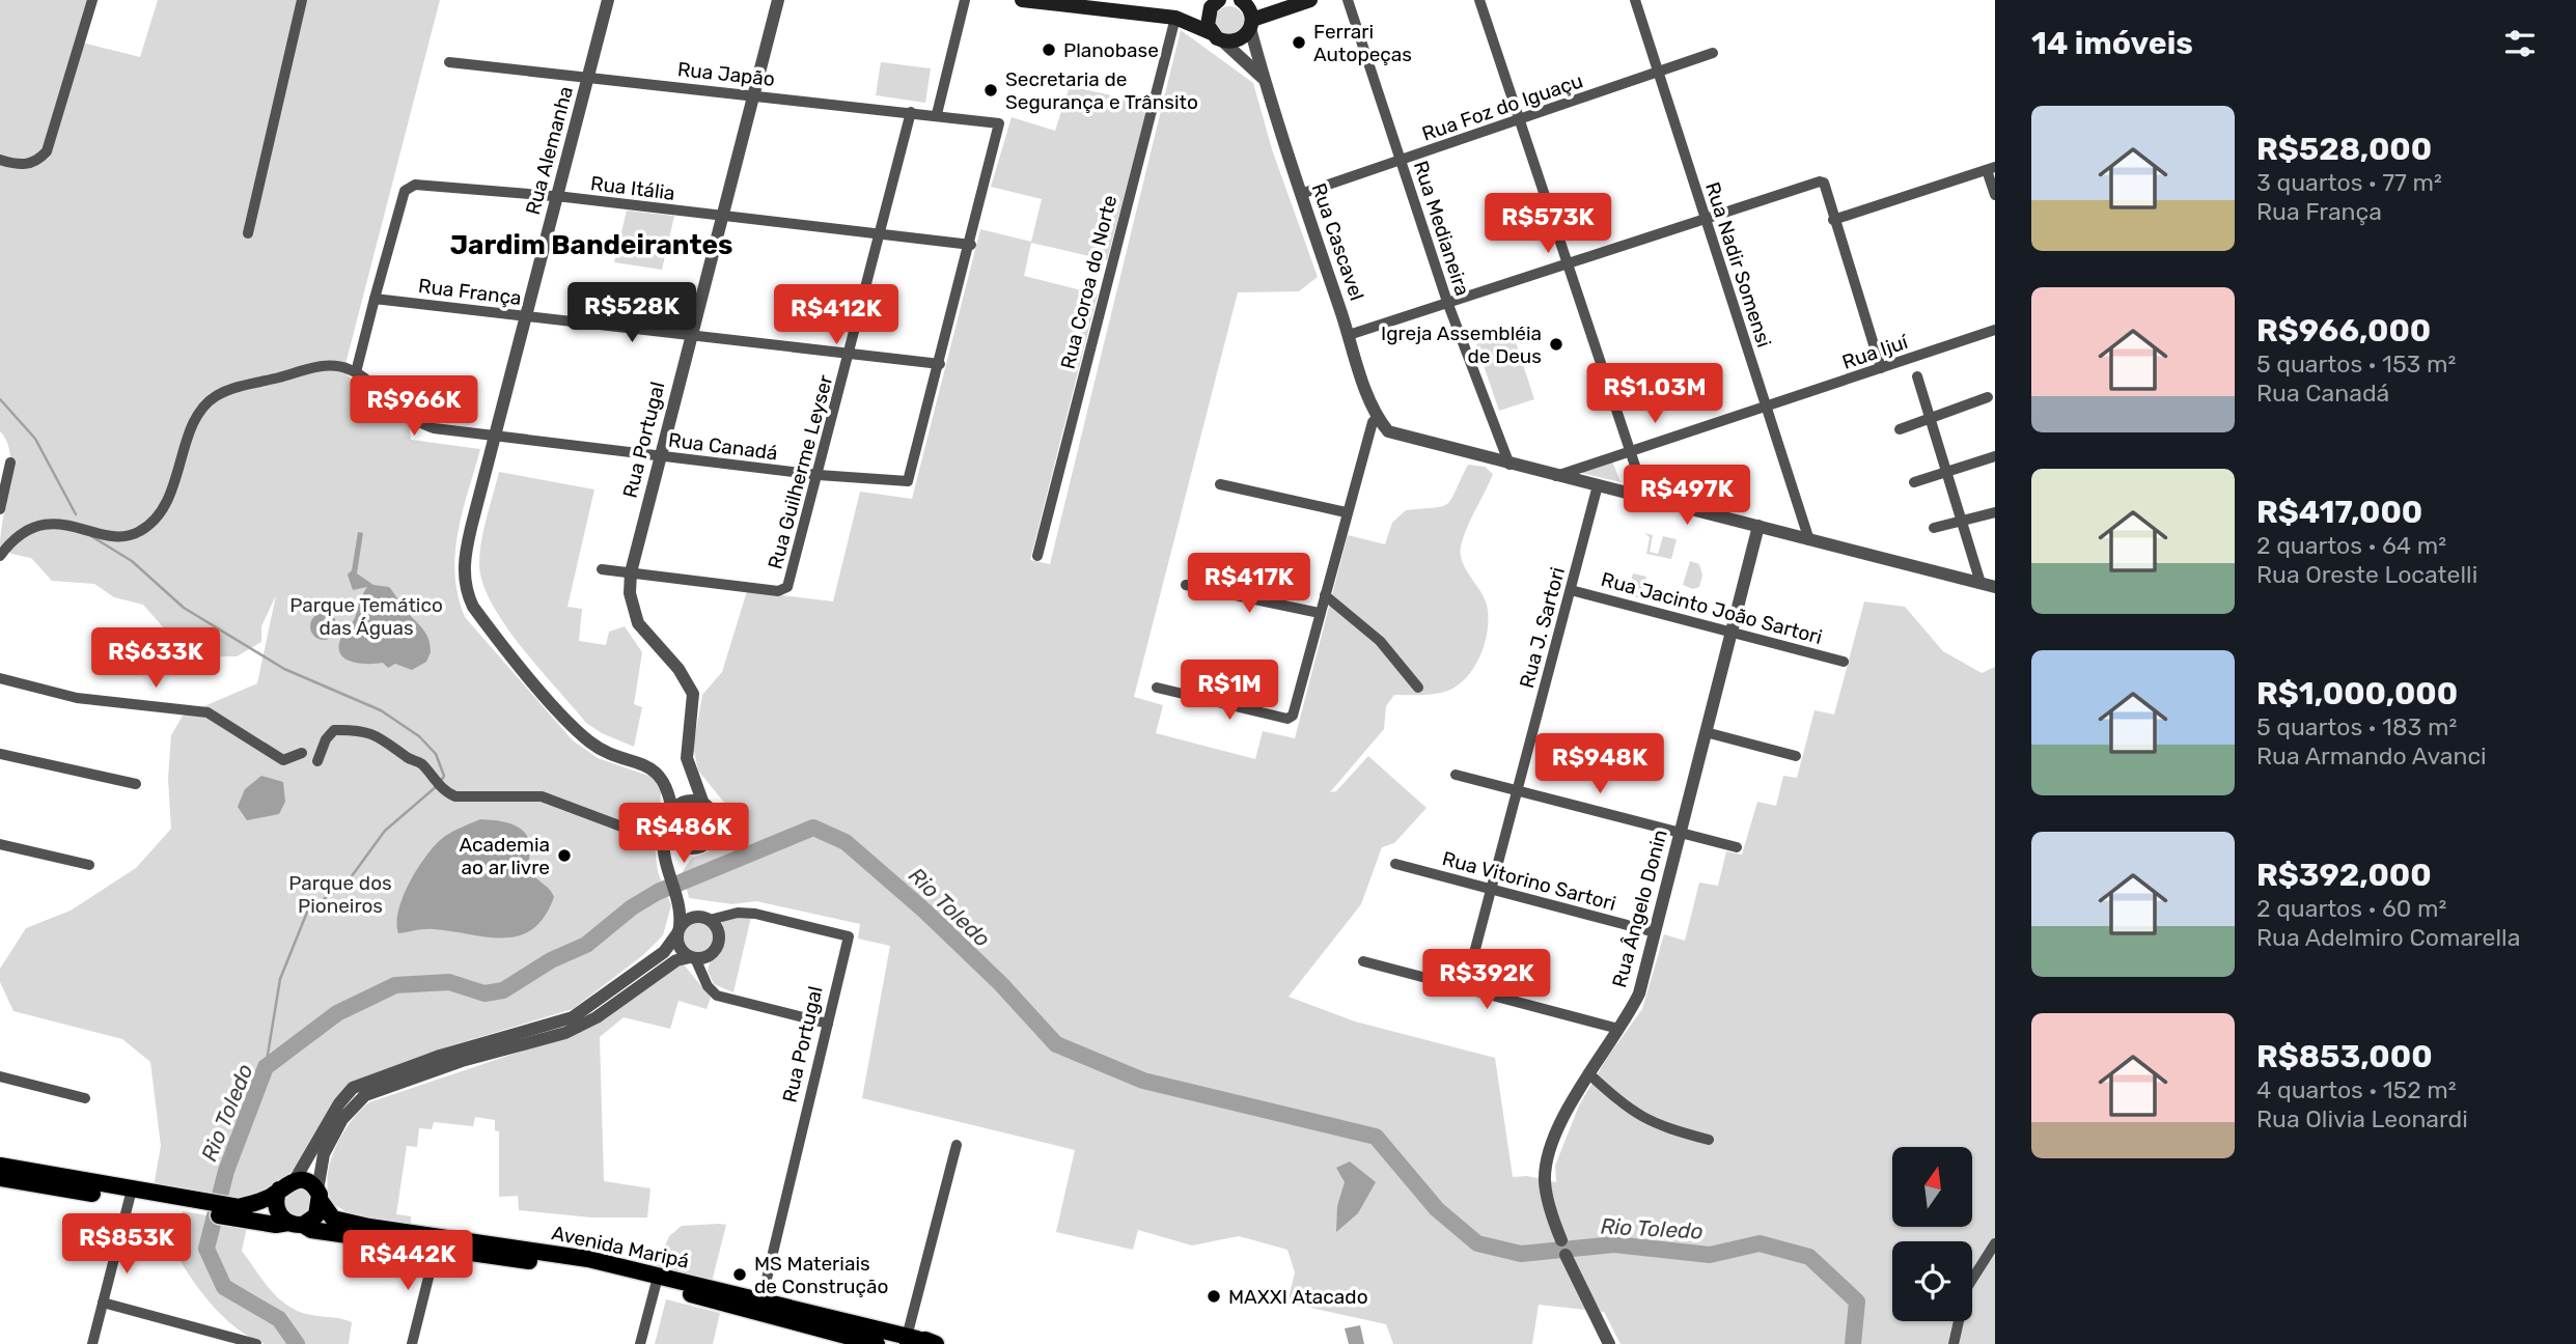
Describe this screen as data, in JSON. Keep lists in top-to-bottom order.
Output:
{
  "streets": {
    "main road": ["Avenida Maripá"],
    "street": [
      "Rua Japão",
      "Rua Foz do Iguaçu",
      "Rua Alemanha",
      "Rua Itália",
      "Rua Medianeira",
      "Rua Cascavel",
      "Rua Nadir Somensi",
      "Rua Coroa do Norte",
      "Rua França",
      "Rua Ijuí",
      "Rua Portugal",
      "Rua Canadá",
      "Rua Guilherme Leyser",
      "Rua Jacinto João Sartori",
      "Rua J. Sartori",
      "Rua Vitorino Sartori",
      "Rua Ângelo Donin"
    ]
  },
  "crossings": [
    ["Rua Japão", "Rua Alemanha"],
    ["Rua Japão", "Rua Itália"],
    ["Rua Japão", "Rua Portugal"],
    ["Rua Japão", "Rua Guilherme Leyser"],
    ["Rua Foz do Iguaçu", "Rua Medianeira"],
    ["Rua Foz do Iguaçu", "Rua Cascavel"],
    ["Rua Foz do Iguaçu", "Rua Nadir Somensi"],
    ["Rua Alemanha", "Rua Itália"],
    ["Rua Alemanha", "Rua França"],
    ["Rua Alemanha", "Rua Portugal"],
    ["Rua Alemanha", "Rua Canadá"],
    ["Rua Itália", "Rua França"],
    ["Rua Itália", "Rua Portugal"],
    ["Rua Itália", "Rua Guilherme Leyser"],
    ["Rua Medianeira", "Rua Cascavel"],
    ["Rua Nadir Somensi", "Rua Ijuí"],
    ["Rua França", "Rua Portugal"],
    ["Rua França", "Rua Canadá"],
    ["Rua França", "Rua Guilherme Leyser"],
    ["Rua Portugal", "Rua Canadá"],
    ["Rua Portugal", "Rua Guilherme Leyser"],
    ["Rua Portugal", "Avenida Maripá"],
    ["Rua Canadá", "Rua Guilherme Leyser"],
    ["Rua Jacinto João Sartori", "Rua J. Sartori"],
    ["Rua Jacinto João Sartori", "Rua Ângelo Donin"],
    ["Rua J. Sartori", "Rua Vitorino Sartori"],
    ["Rua Vitorino Sartori", "Rua Ângelo Donin"]
  ],
  "districts": ["Jardim Bandeirantes"],
  "water": ["Rio Toledo"],
  "parks": ["Parque Temático das Águas", "Parque dos Pioneiros"],
  "places": [
    "Ferrari Autopeças",
    "Planobase",
    "Secretaria de Segurança e Trânsito",
    "Igreja Assembléia de Deus",
    "Academia ao ar livre",
    "MS Materiais de Construção",
    "MAXXI Atacado"
  ],
  "north": "top",
  "page": {
    "heading": "14 imóveis",
    "list": [
      {
        "name": "R$528,000",
        "note": "3 quartos · 77 m² · Rua França"
      },
      {
        "name": "R$966,000",
        "note": "5 quartos · 153 m² · Rua Canadá"
      },
      {
        "name": "R$417,000",
        "note": "2 quartos · 64 m² · Rua Oreste Locatelli"
      },
      {
        "name": "R$1,000,000",
        "note": "5 quartos · 183 m² · Rua Armando Avanci"
      },
      {
        "name": "R$392,000",
        "note": "2 quartos · 60 m² · Rua Adelmiro Comarella"
      },
      {
        "name": "R$853,000",
        "note": "4 quartos · 152 m² · Rua Olivia Leonardi"
      }
    ],
    "price": [
      "R$573K",
      "R$528K",
      "R$412K",
      "R$1.03M",
      "R$966K",
      "R$497K",
      "R$417K",
      "R$633K",
      "R$1M",
      "R$948K",
      "R$486K",
      "R$392K",
      "R$853K",
      "R$442K"
    ]
  }
}
